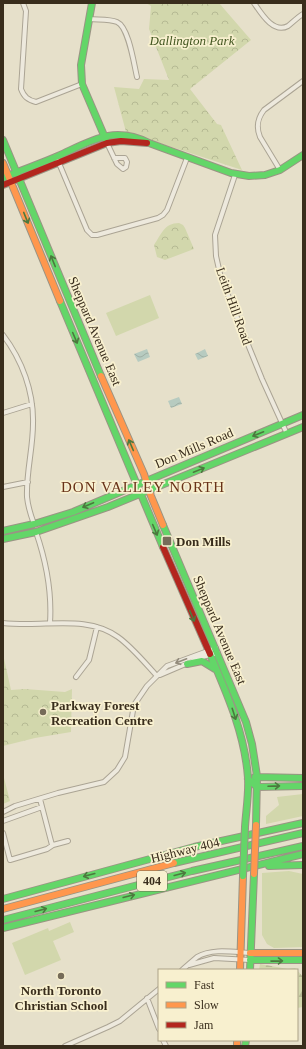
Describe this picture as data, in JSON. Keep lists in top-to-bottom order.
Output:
{
  "streets": {
    "main road": [
      "Sheppard Avenue East",
      "Don Mills Road",
      "Highway 404",
      "404"
    ],
    "street": ["Leith Hill Road"]
  },
  "crossings": [
    ["Leith Hill Road", "Don Mills Road"],
    ["Sheppard Avenue East", "Don Mills Road"]
  ],
  "districts": ["DON VALLEY NORTH"],
  "parks": ["Dallington Park"],
  "places": {
    "transit": ["Don Mills"],
    "other": ["Parkway Forest Recreation Centre", "North Toronto Christian School"]
  },
  "legend": ["Fast", "Slow", "Jam"]
}
